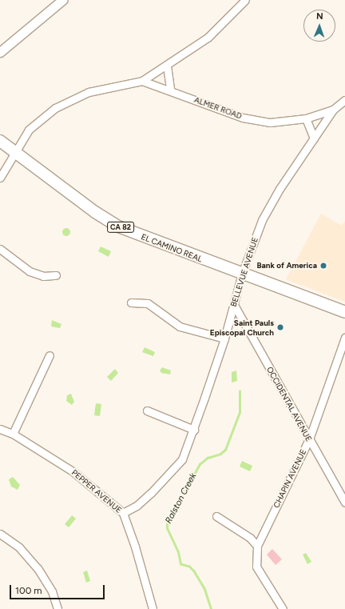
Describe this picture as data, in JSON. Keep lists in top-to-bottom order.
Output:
{
  "streets": {
    "main road": ["CA 82", "EL CAMINO REAL"],
    "street": [
      "ALMER ROAD",
      "BELLEVUE AVENUE",
      "OCCIDENTAL AVENUE",
      "CHAPIN AVENUE",
      "PEPPER AVENUE"
    ]
  },
  "crossings": [
    ["ALMER ROAD", "BELLEVUE AVENUE"],
    ["EL CAMINO REAL", "BELLEVUE AVENUE"],
    ["BELLEVUE AVENUE", "OCCIDENTAL AVENUE"],
    ["BELLEVUE AVENUE", "PEPPER AVENUE"],
    ["OCCIDENTAL AVENUE", "CHAPIN AVENUE"]
  ],
  "water": ["Ralston Creek"],
  "places": ["Bank of America", "Saint Pauls Episcopal Church"],
  "scale_bar": "100 m",
  "north": "top"
}
